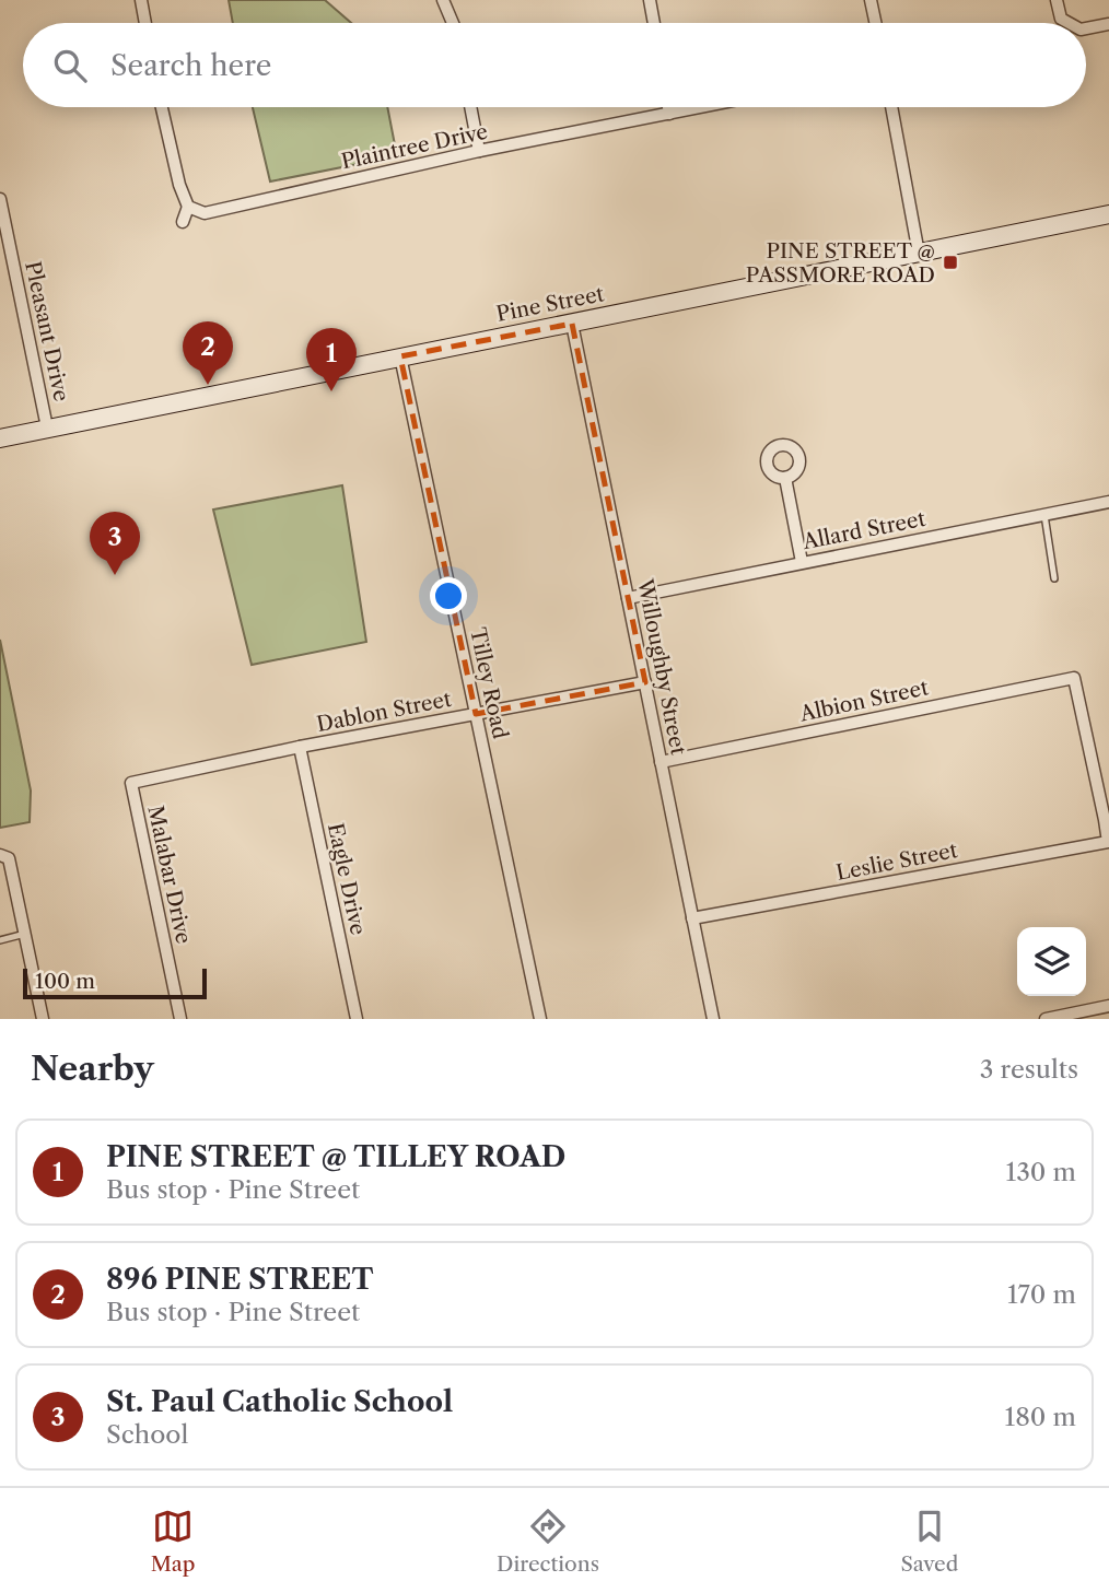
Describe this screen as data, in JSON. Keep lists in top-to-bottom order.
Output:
{
  "streets": {
    "street": [
      "Plaintree Drive",
      "Pine Street",
      "Pleasant Drive",
      "Allard Street",
      "Willoughby Street",
      "Tilley Road",
      "Albion Street",
      "Dablon Street",
      "Leslie Street",
      "Malabar Drive",
      "Eagle Drive"
    ]
  },
  "crossings": [
    ["Pine Street", "Pleasant Drive"],
    ["Pine Street", "Willoughby Street"],
    ["Pine Street", "Tilley Road"],
    ["Allard Street", "Willoughby Street"],
    ["Willoughby Street", "Albion Street"],
    ["Willoughby Street", "Dablon Street"],
    ["Willoughby Street", "Leslie Street"],
    ["Tilley Road", "Dablon Street"],
    ["Albion Street", "Leslie Street"],
    ["Dablon Street", "Malabar Drive"],
    ["Dablon Street", "Eagle Drive"]
  ],
  "places": {
    "transit": ["PINE STREET @ PASSMORE ROAD"]
  },
  "scale_bar": "100 m",
  "page": {
    "search": "Search here",
    "pins": ["2", "1", "3"],
    "scale": "100 m",
    "heading": ["Nearby", "3 results"],
    "list": [
      {
        "mark": "1",
        "name": "PINE STREET @ TILLEY ROAD",
        "note": "Bus stop · Pine Street",
        "value": "130 m"
      },
      {
        "mark": "2",
        "name": "896 PINE STREET",
        "note": "Bus stop · Pine Street",
        "value": "170 m"
      },
      {
        "mark": "3",
        "name": "St. Paul Catholic School",
        "note": "School",
        "value": "180 m"
      }
    ],
    "nav": ["Map", "Directions", "Saved"]
  }
}
